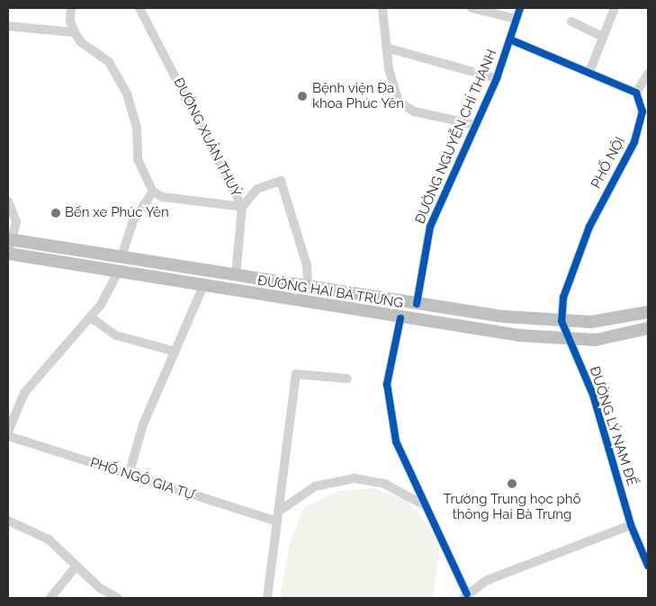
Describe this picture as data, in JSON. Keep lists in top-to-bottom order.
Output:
{
  "streets": {
    "highway": ["ĐƯỜNG HAI BÀ TRƯNG"],
    "street": [
      "ĐƯỜNG NGUYỄN CHÍ THANH",
      "ĐƯỜNG XUÂN THUỶ",
      "PHỐ NỘI",
      "ĐƯỜNG LÝ NAM ĐẾ",
      "PHỐ NGÔ GIA TỰ"
    ]
  },
  "crossings": [
    ["ĐƯỜNG NGUYỄN CHÍ THANH", "ĐƯỜNG HAI BÀ TRƯNG"],
    ["ĐƯỜNG XUÂN THUỶ", "ĐƯỜNG HAI BÀ TRƯNG"],
    ["PHỐ NỘI", "ĐƯỜNG HAI BÀ TRƯNG"],
    ["PHỐ NỘI", "ĐƯỜNG LÝ NAM ĐẾ"],
    ["ĐƯỜNG HAI BÀ TRƯNG", "ĐƯỜNG LÝ NAM ĐẾ"]
  ],
  "places": ["Bệnh viện Đa khoa Phúc Yên", "Bến xe Phúc Yên", "Trường Trung học phổ thông Hai Bà Trưng"]
}
